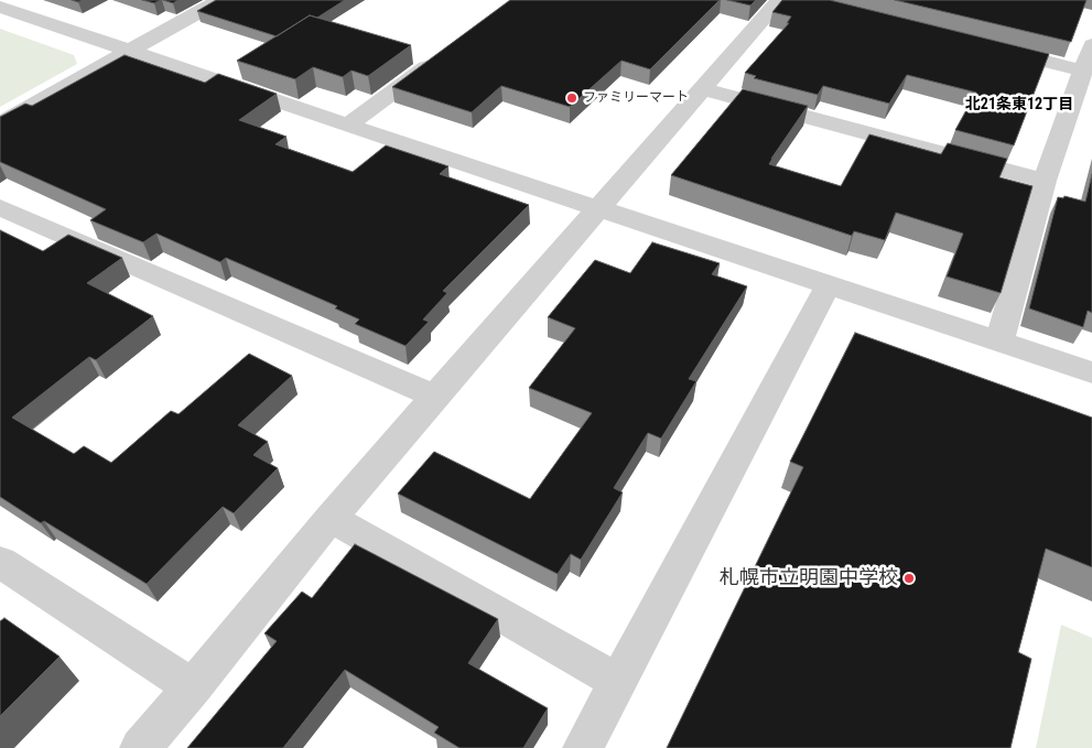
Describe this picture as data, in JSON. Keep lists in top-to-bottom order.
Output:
{
  "districts": ["北21条東12丁目"],
  "places": ["ファミリーマート", "札幌市立明園中学校"]
}
